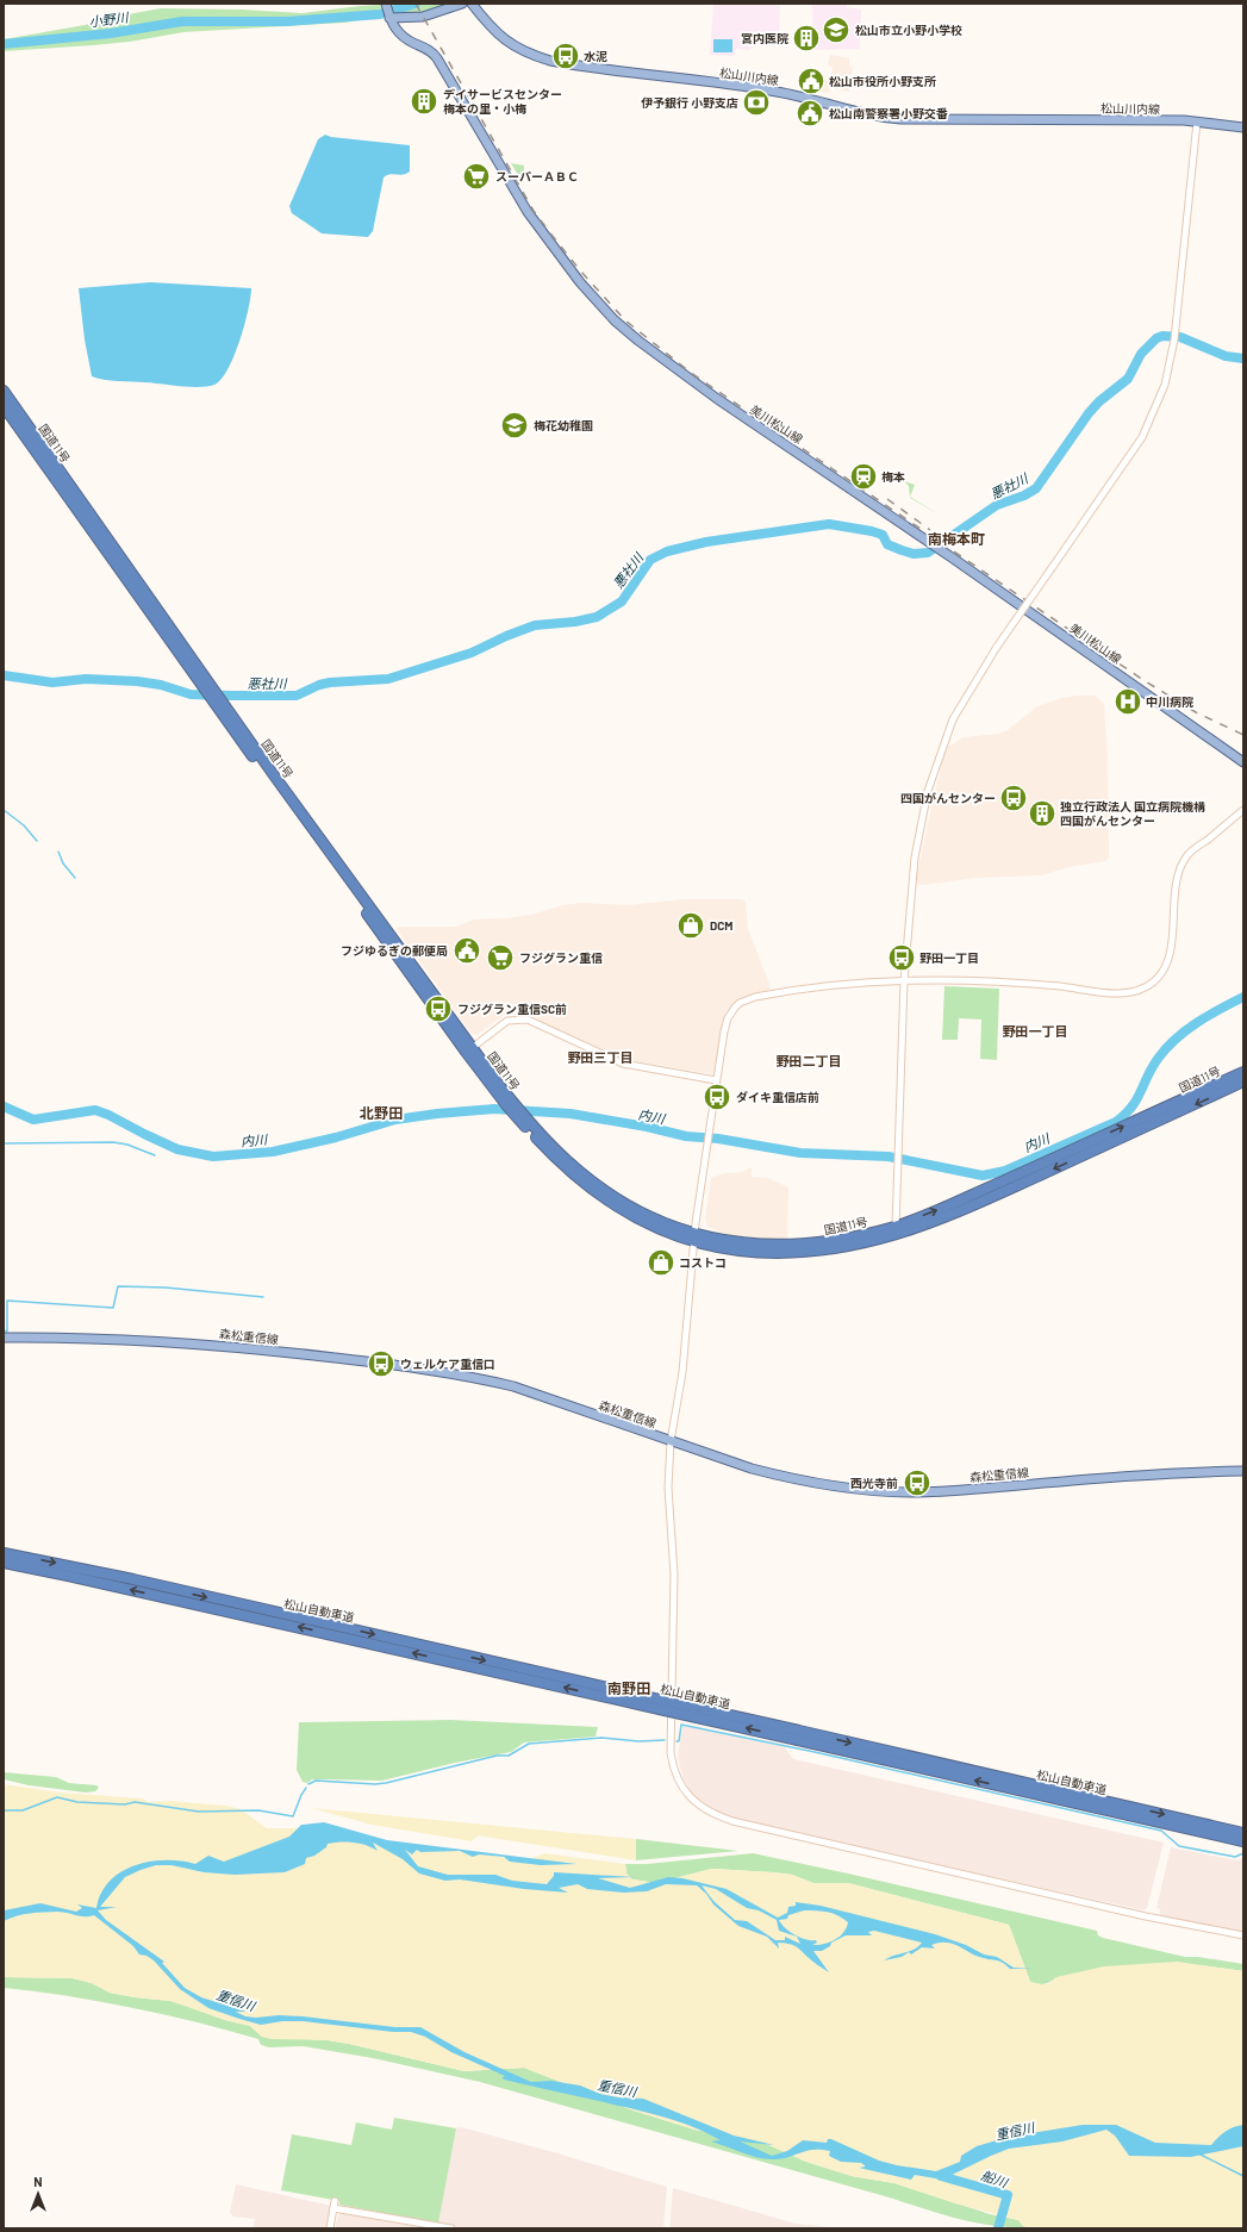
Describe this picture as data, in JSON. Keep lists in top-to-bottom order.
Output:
{
  "streets": {
    "highway": ["国道11号", "松山自動車道"],
    "main road": ["松山川内線", "美川松山線", "森松重信線"]
  },
  "districts": [
    "南梅本町",
    "野田一丁目",
    "野田三丁目",
    "野田二丁目",
    "北野田",
    "南野田"
  ],
  "water": [
    "小野川",
    "悪社川",
    "内川",
    "重信川",
    "船川"
  ],
  "places": {
    "school or university": ["松山市立小野小学校", "梅花幼稚園"],
    "building": ["宮内医院", "デイサービスセンター 梅本の里・小梅", "独立行政法人 国立病院機構 四国がんセンター"],
    "bus stop": [
      "水泥",
      "四国がんセンター",
      "野田一丁目",
      "フジグラン重信SC前",
      "ダイキ重信店前",
      "ウェルケア重信口",
      "西光寺前"
    ],
    "public building": ["松山市役所小野支所", "松山南警察署小野交番", "フジゆるぎの郵便局"],
    "bank": ["伊予銀行 小野支店"],
    "supermarket": ["スーパーＡＢＣ", "フジグラン重信"],
    "station": ["梅本"],
    "hospital": ["中川病院"],
    "shop": ["DCM", "コストコ"]
  },
  "north": "top"
}
